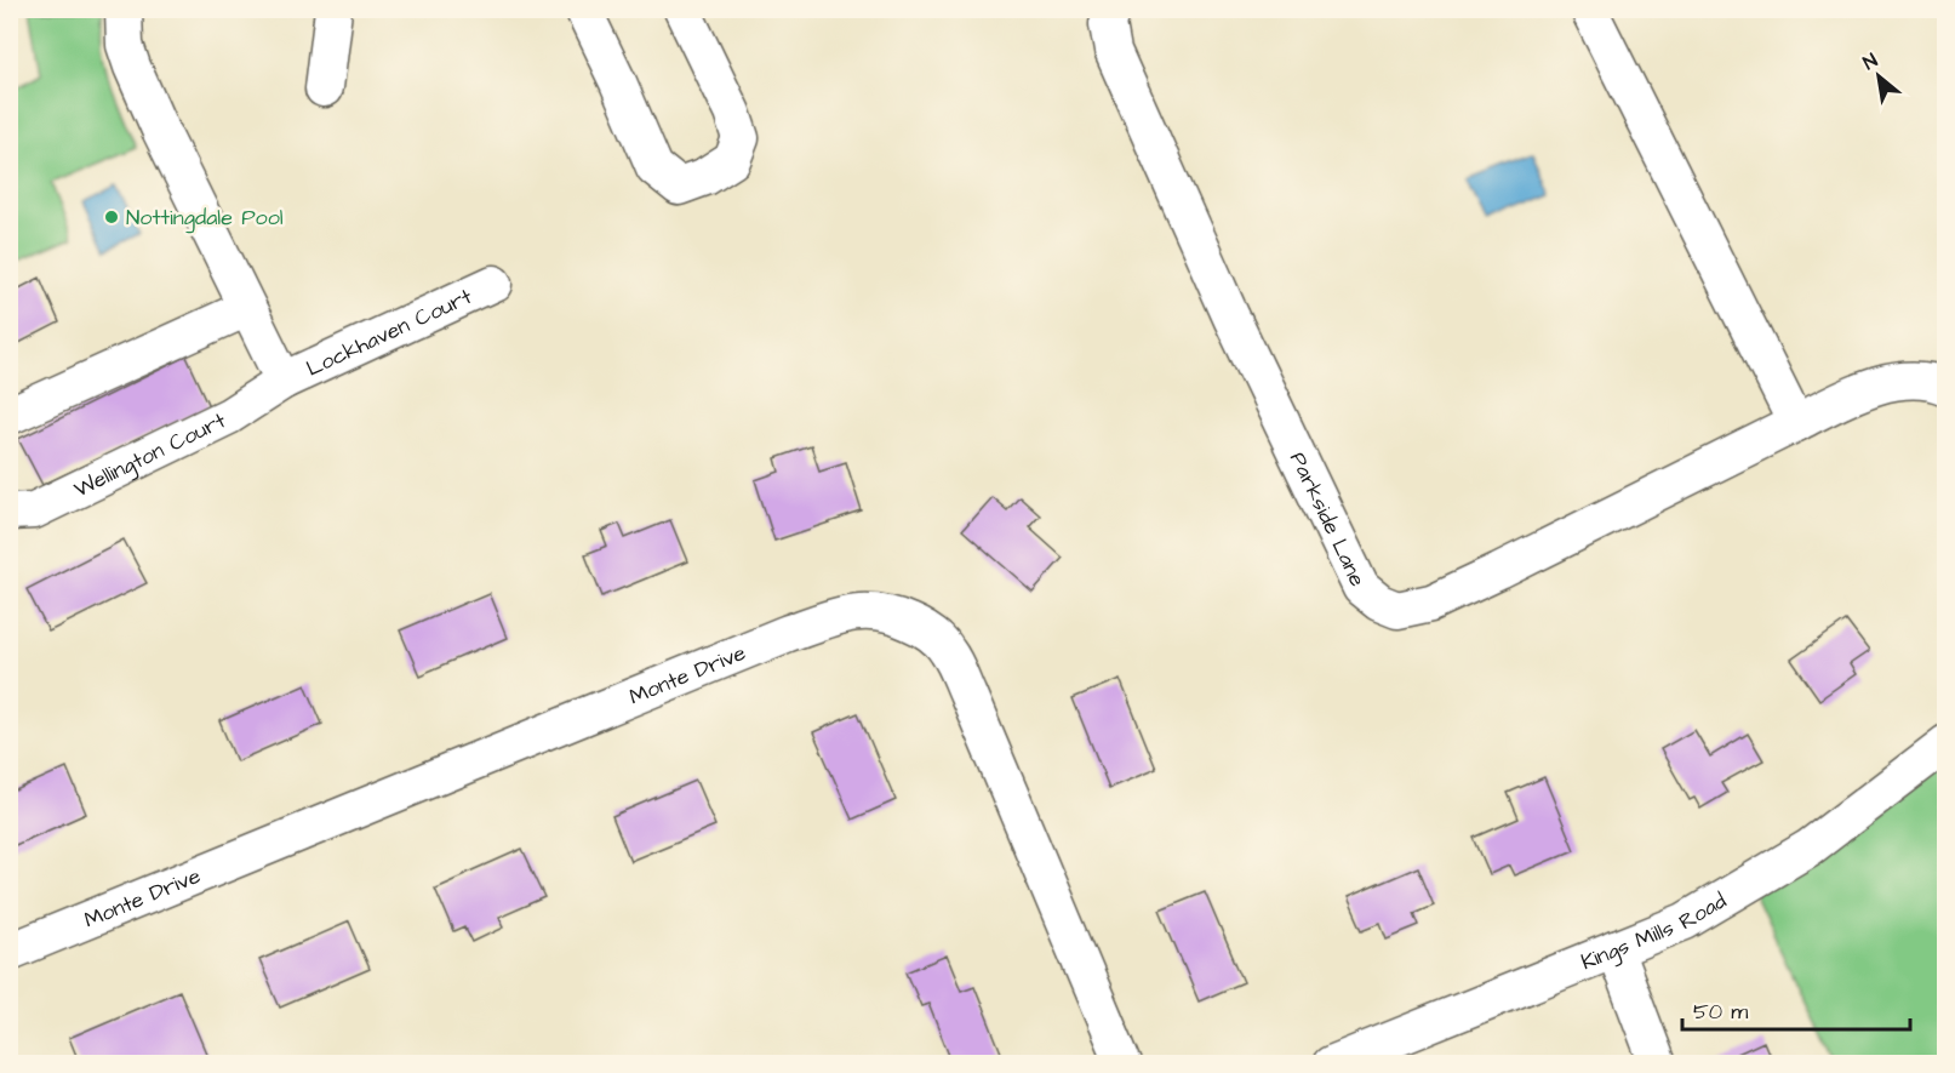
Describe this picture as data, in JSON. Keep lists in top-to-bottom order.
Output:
{
  "streets": {
    "street": [
      "Lockhaven Court",
      "Wellington Court",
      "Parkside Lane",
      "Monte Drive",
      "Kings Mills Road"
    ]
  },
  "crossings": [
    ["Lockhaven Court", "Wellington Court"]
  ],
  "places": ["Nottingdale Pool"],
  "scale_bar": "50 m",
  "north": "top left"
}
